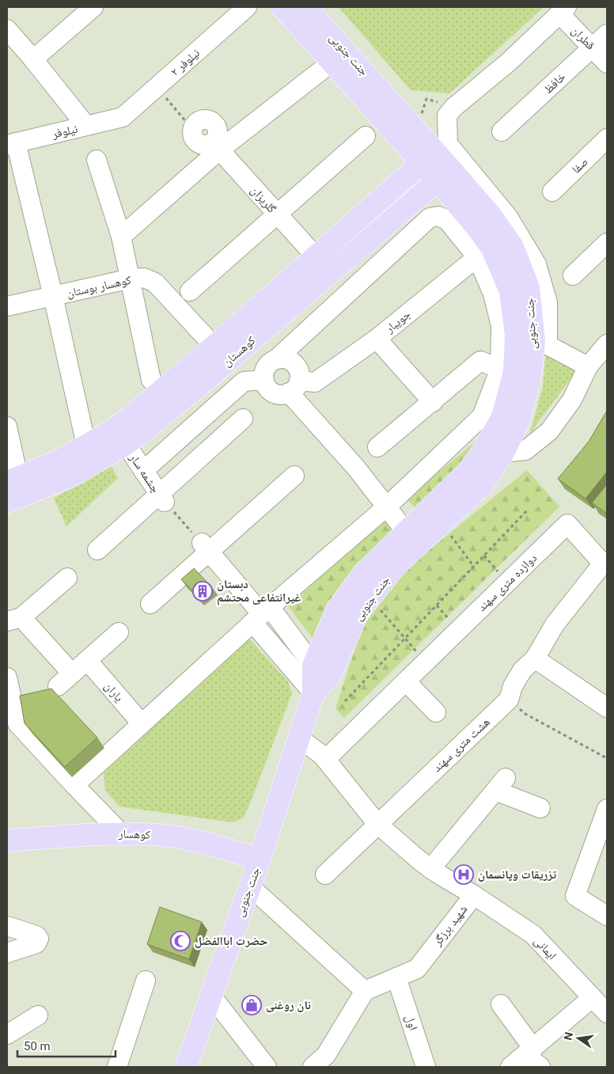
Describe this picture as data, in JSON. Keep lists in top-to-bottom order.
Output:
{
  "streets": {
    "main road": ["جنت جنوبی", "کوهستان", "کوهسار"],
    "street": [
      "قطران",
      "نیلوفر ۲",
      "خافظ",
      "نیلوفر",
      "صفا",
      "گلریزان",
      "کوهسار بوستان",
      "جویبار",
      "چشمه سار",
      "دوازده متری سهند",
      "یاران",
      "هشت متری سهند",
      "شهید برزگر",
      "ایمانی",
      "اول"
    ]
  },
  "crossings": [
    ["قطران", "خافظ"],
    ["جنت جنوبی", "جویبار"],
    ["جنت جنوبی", "کوهستان"],
    ["جنت جنوبی", "کوهسار"],
    ["جنت جنوبی", "شهید برزگر"],
    ["نیلوفر ۲", "نیلوفر"],
    ["گلریزان", "کوهستان"],
    ["کوهسار بوستان", "کوهستان"],
    ["کوهستان", "چشمه سار"],
    ["دوازده متری سهند", "هشت متری سهند"],
    ["دوازده متری سهند", "شهید برزگر"],
    ["هشت متری سهند", "شهید برزگر"],
    ["شهید برزگر", "ایمانی"],
    ["شهید برزگر", "اول"]
  ],
  "places": {
    "building": ["دبستان غیرانتفاعی محتشم"],
    "hospital": ["تزریقات وپانسمان"],
    "mosque": ["حضرت اباالفضل"],
    "shop": ["نان روغنی"]
  },
  "scale_bar": "50 m",
  "north": "left"
}
